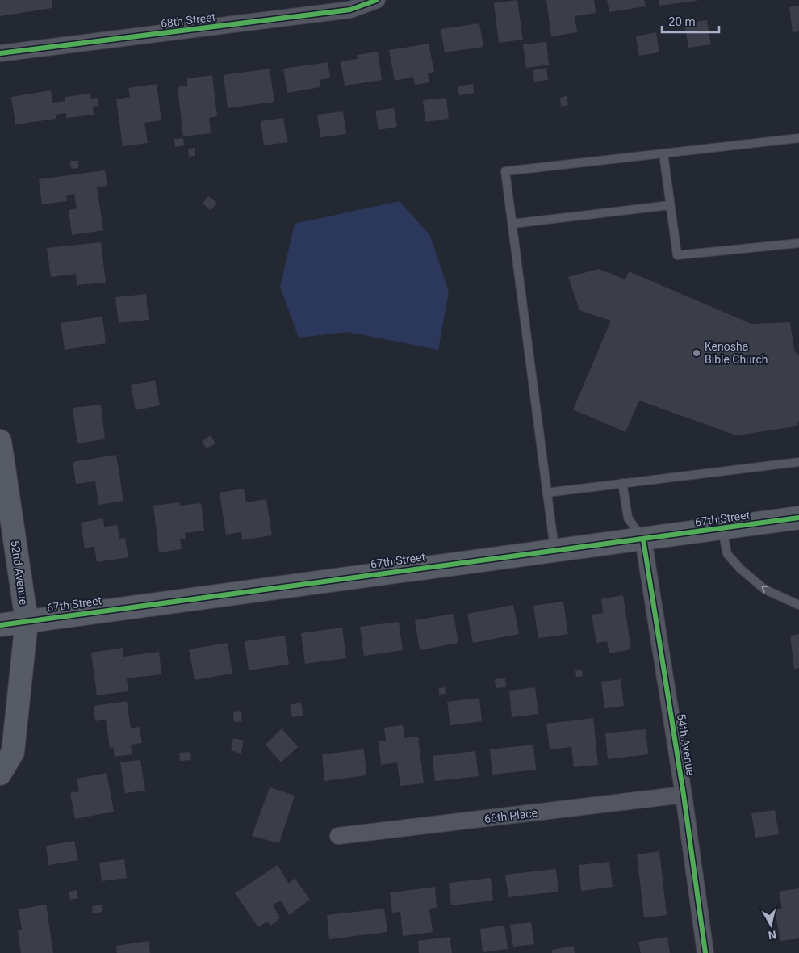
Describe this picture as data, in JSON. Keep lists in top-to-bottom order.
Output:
{
  "streets": {
    "street": [
      "68th Street",
      "67th Street",
      "52nd Avenue",
      "54th Avenue",
      "66th Place"
    ]
  },
  "crossings": [
    ["67th Street", "52nd Avenue"],
    ["67th Street", "54th Avenue"],
    ["54th Avenue", "66th Place"]
  ],
  "places": ["Kenosha Bible Church"],
  "scale_bar": "20 m",
  "north": "bottom"
}
